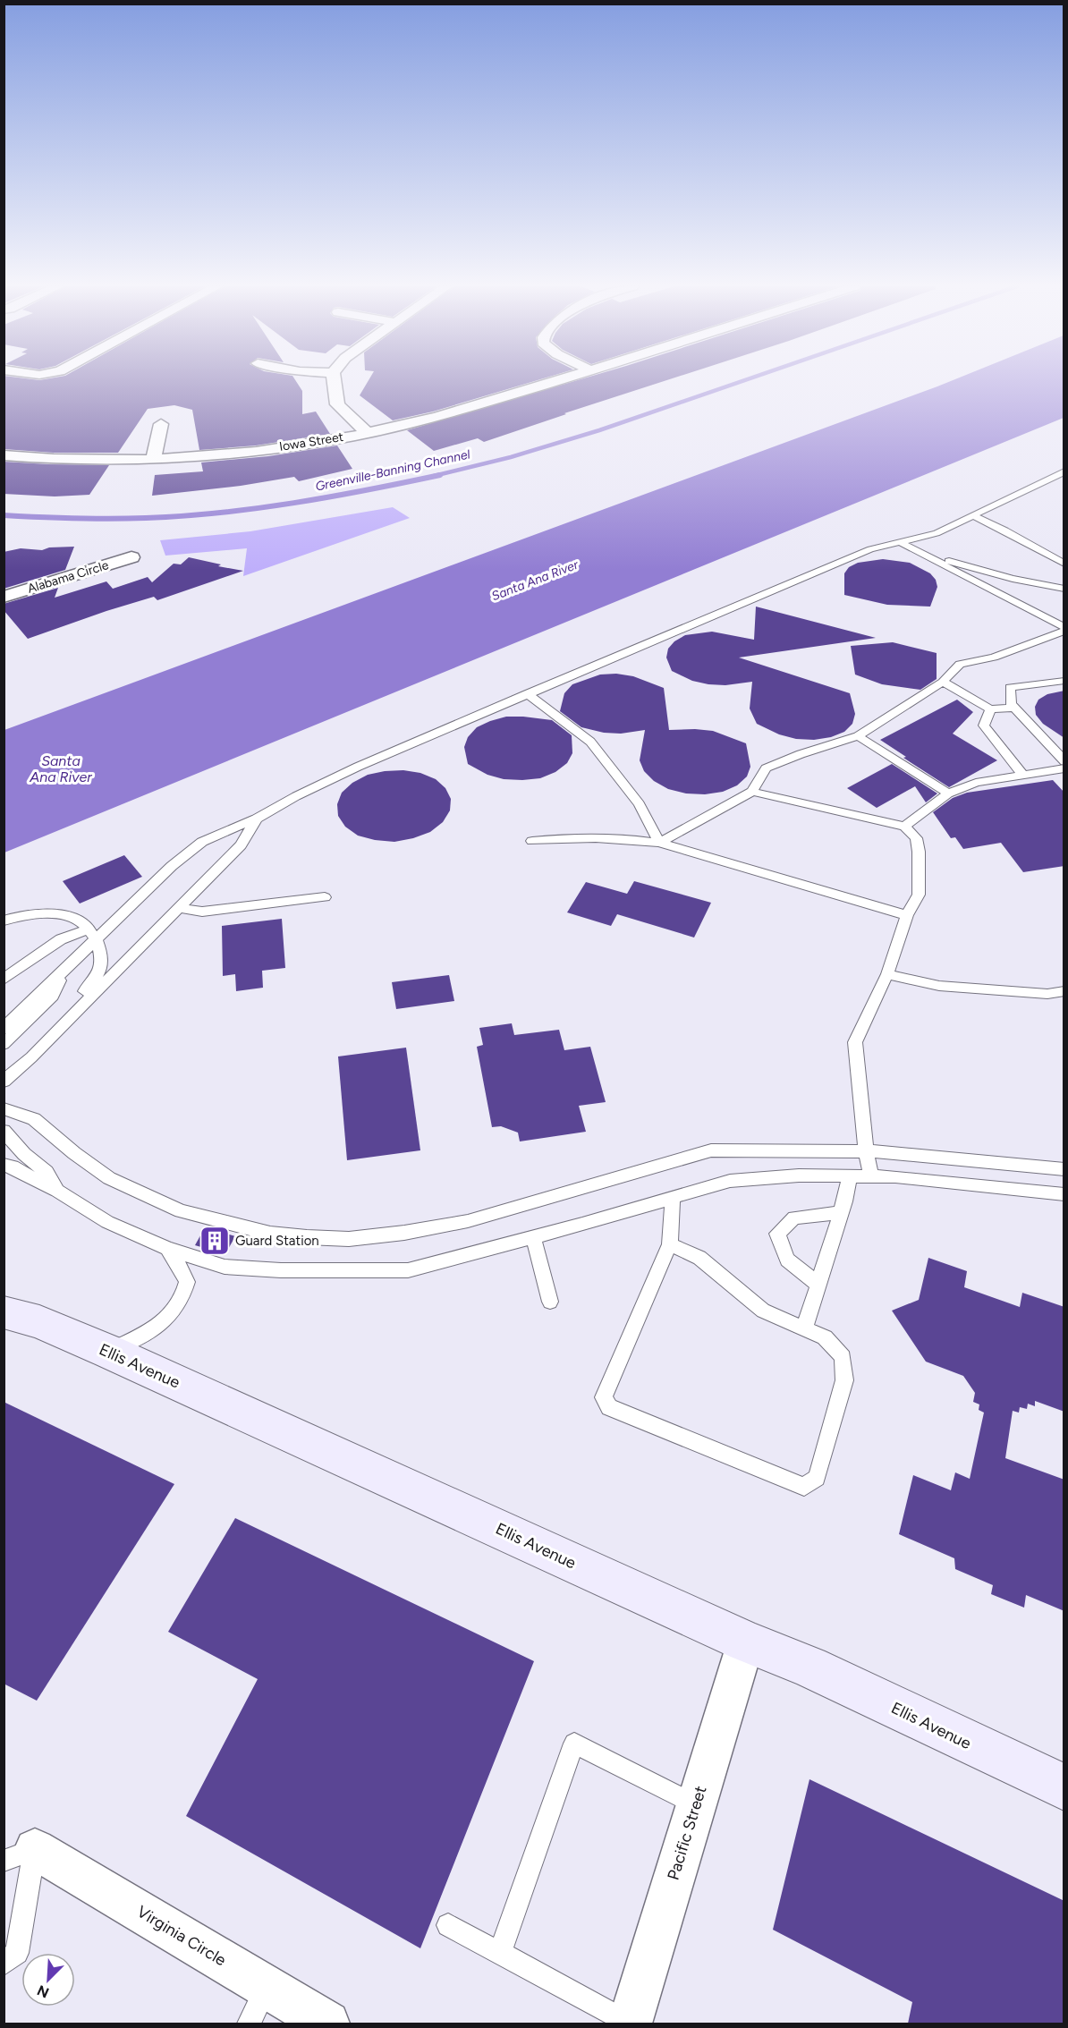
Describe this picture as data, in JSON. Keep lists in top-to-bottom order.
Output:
{
  "streets": {
    "main road": ["Ellis Avenue"],
    "street": [
      "Iowa Street",
      "Alabama Circle",
      "Pacific Street",
      "Virginia Circle"
    ]
  },
  "crossings": [
    ["Ellis Avenue", "Pacific Street"]
  ],
  "water": ["Greenville-Banning Channel", "Santa Ana River"],
  "places": {
    "building": ["Guard Station"]
  },
  "north": "bottom left"
}
